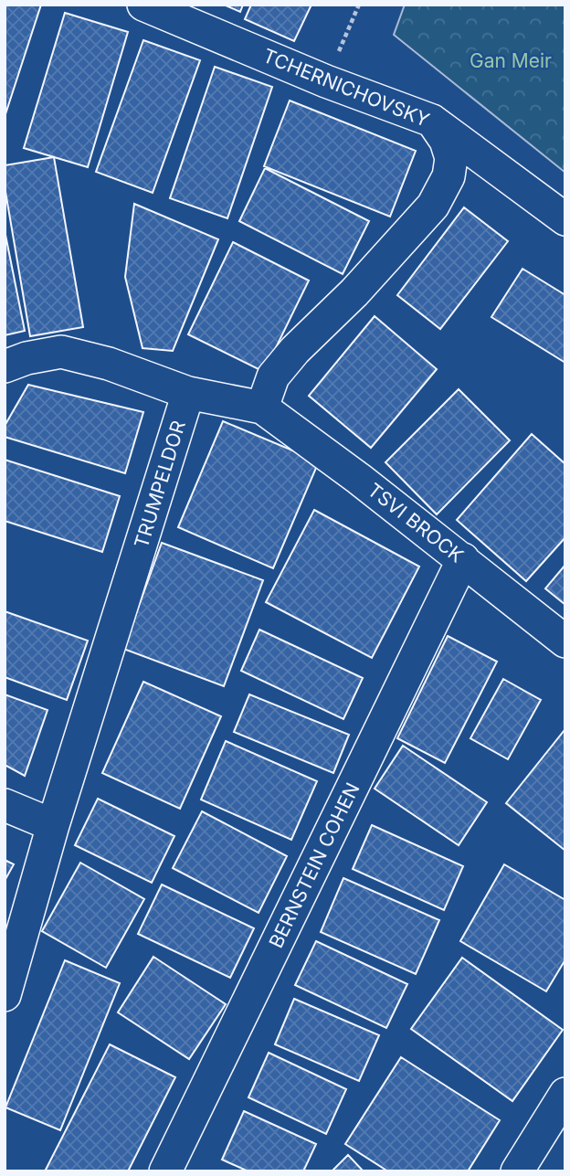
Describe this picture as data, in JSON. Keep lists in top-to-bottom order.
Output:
{
  "streets": {
    "street": [
      "TCHERNICHOVSKY",
      "TRUMPELDOR",
      "TSVI BROCK",
      "BERNSTEIN COHEN"
    ]
  },
  "crossings": [
    ["TSVI BROCK", "BERNSTEIN COHEN"]
  ],
  "parks": ["Gan Meir"]
}
